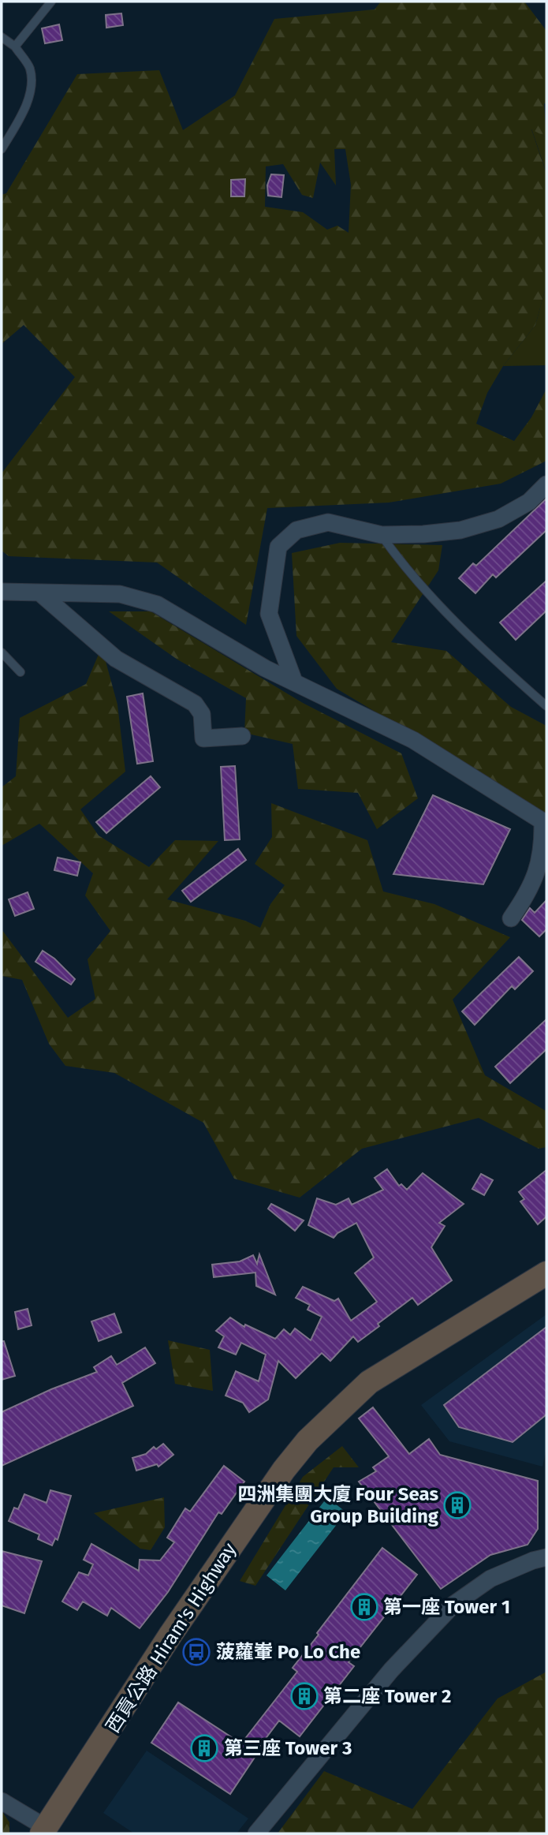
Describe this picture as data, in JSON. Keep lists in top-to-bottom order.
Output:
{
  "streets": {
    "main road": ["西貢公路 Hiram's Highway"]
  },
  "places": {
    "building": [
      "四洲集團大廈 Four Seas Group Building",
      "第一座 Tower 1",
      "第二座 Tower 2",
      "第三座 Tower 3"
    ],
    "bus stop": ["菠蘿輋 Po Lo Che"]
  }
}
